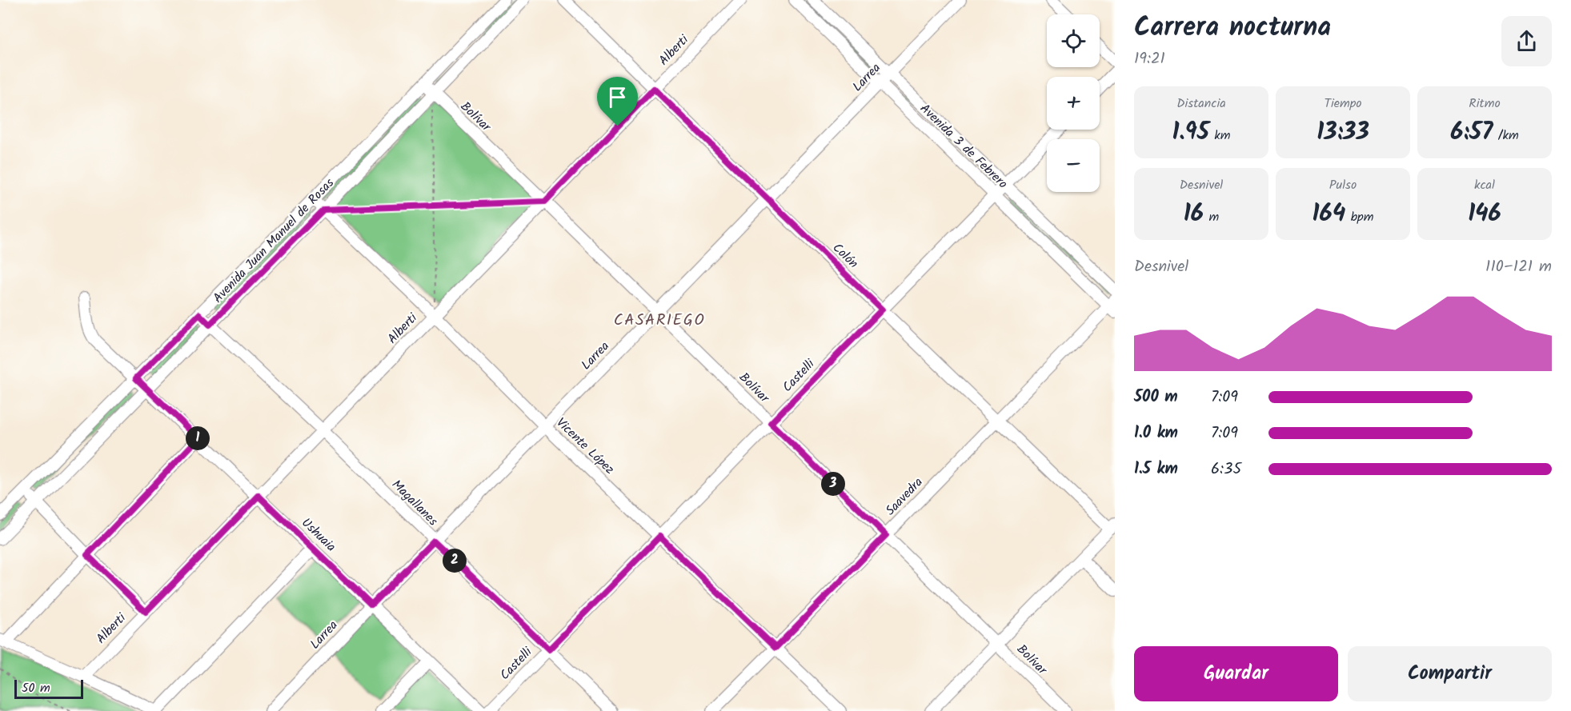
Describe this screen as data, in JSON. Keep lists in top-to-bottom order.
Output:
{
  "streets": {
    "street": [
      "Alberti",
      "Larrea",
      "Bolívar",
      "Avenida 3 de Febrero",
      "Avenida Juan Manuel de Rosas",
      "Colón",
      "Castelli",
      "Vicente López",
      "Saavedra",
      "Magallanes",
      "Ushuaia"
    ]
  },
  "crossings": [
    ["Alberti", "Bolívar"],
    ["Alberti", "Colón"],
    ["Alberti", "Vicente López"],
    ["Alberti", "Magallanes"],
    ["Alberti", "Ushuaia"],
    ["Larrea", "Bolívar"],
    ["Larrea", "Avenida 3 de Febrero"],
    ["Larrea", "Colón"],
    ["Larrea", "Vicente López"],
    ["Larrea", "Magallanes"],
    ["Larrea", "Ushuaia"],
    ["Bolívar", "Avenida Juan Manuel de Rosas"],
    ["Bolívar", "Castelli"],
    ["Bolívar", "Saavedra"],
    ["Avenida 3 de Febrero", "Castelli"],
    ["Avenida 3 de Febrero", "Saavedra"],
    ["Avenida Juan Manuel de Rosas", "Vicente López"],
    ["Avenida Juan Manuel de Rosas", "Magallanes"],
    ["Avenida Juan Manuel de Rosas", "Ushuaia"],
    ["Colón", "Castelli"],
    ["Colón", "Saavedra"],
    ["Castelli", "Vicente López"],
    ["Castelli", "Magallanes"],
    ["Vicente López", "Saavedra"]
  ],
  "districts": ["CASARIEGO"],
  "scale_bar": "50 m",
  "page": {
    "heading": ["Carrera nocturna", "19:21"],
    "map_buttons": ["+", "−"],
    "stats": [
      ["Distancia", "1.95 km"],
      ["Tiempo", "13:33"],
      ["Ritmo", "6:57 /km"],
      ["Desnivel", "16 m"],
      ["Pulso", "164 bpm"],
      ["kcal", "146"]
    ],
    "chart": ["Desnivel", "110–121 m"],
    "list": [
      {
        "name": "500 m",
        "note": "7:09"
      },
      {
        "name": "1.0 km",
        "note": "7:09"
      },
      {
        "name": "1.5 km",
        "note": "6:35"
      }
    ],
    "pins": ["1", "3", "2"],
    "buttons": ["Guardar", "Compartir"],
    "scale": "50 m"
  }
}
